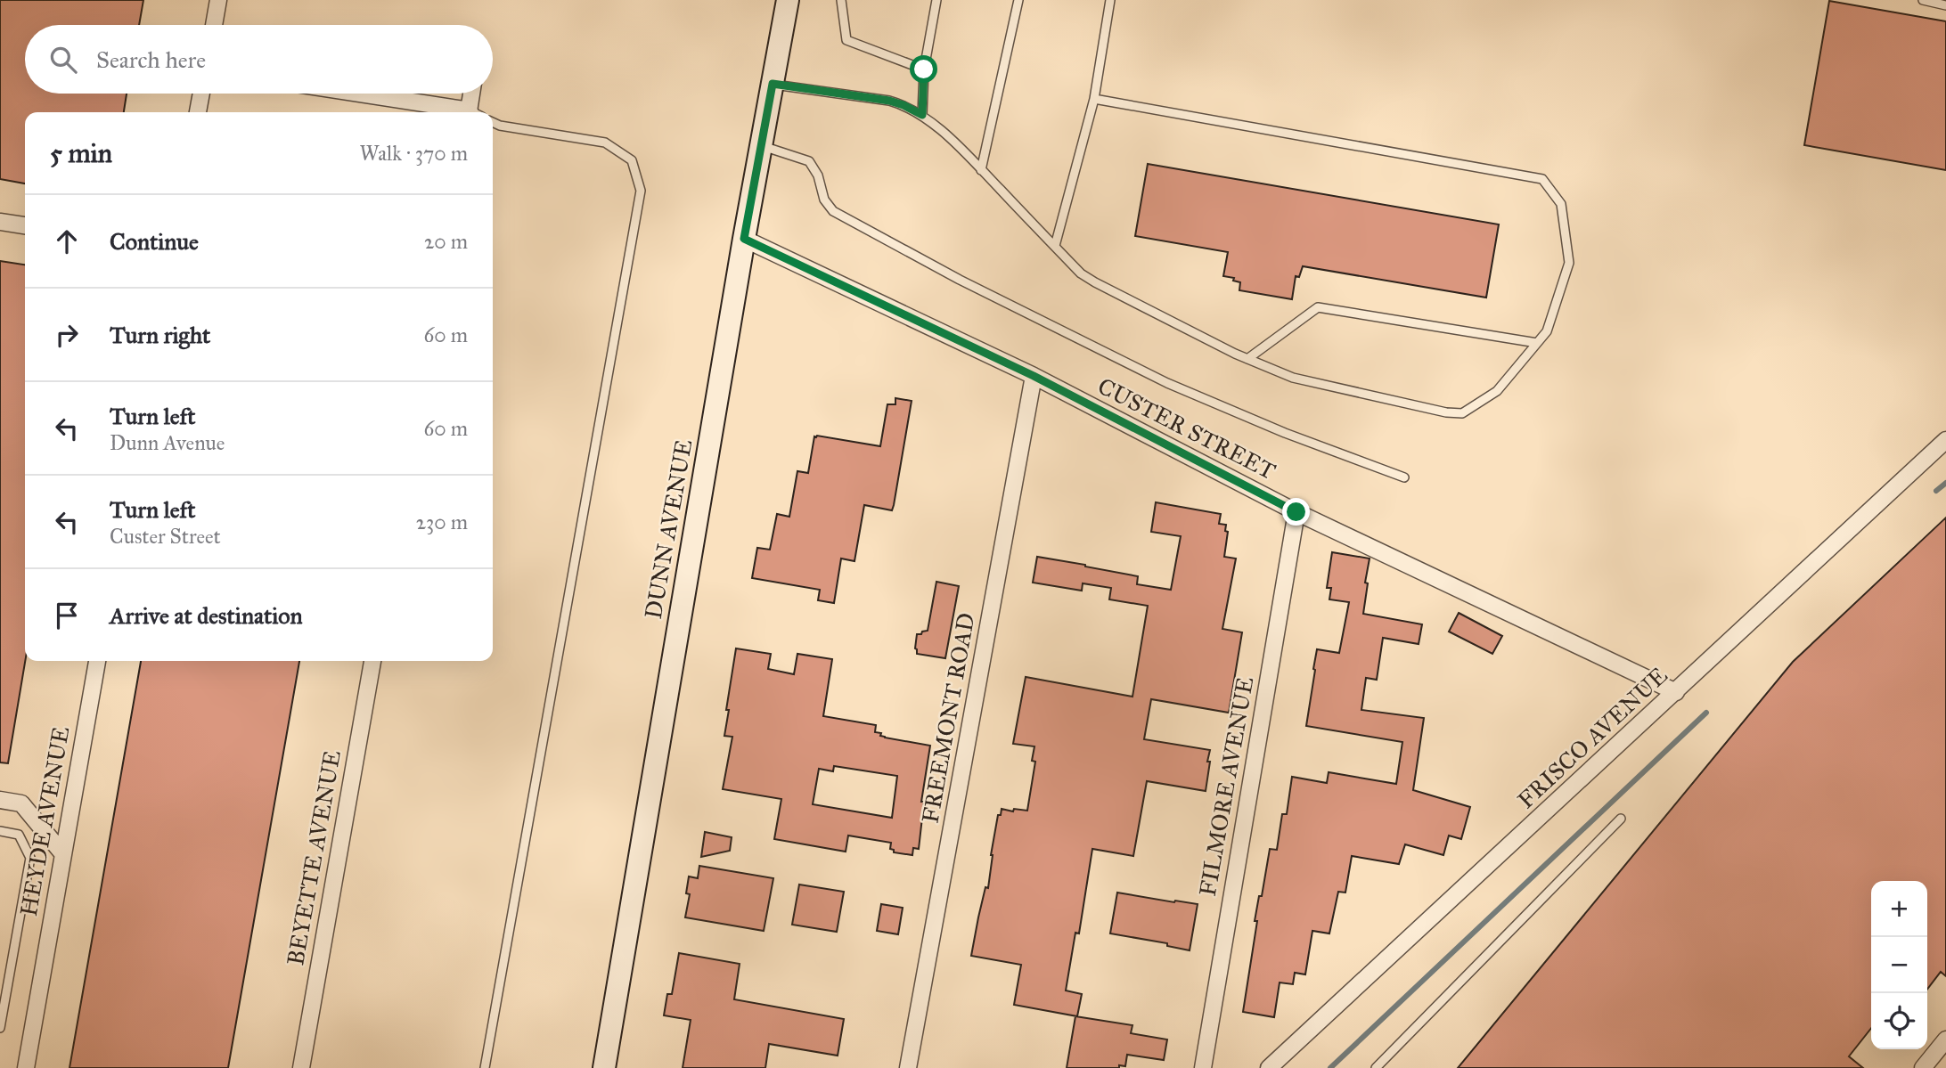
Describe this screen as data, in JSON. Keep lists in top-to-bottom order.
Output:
{
  "streets": {
    "main road": ["DUNN AVENUE"],
    "street": [
      "CUSTER STREET",
      "FREEMONT ROAD",
      "FRISCO AVENUE",
      "FILMORE AVENUE",
      "HEYDE AVENUE",
      "BEYETTE AVENUE"
    ]
  },
  "crossings": [
    ["CUSTER STREET", "DUNN AVENUE"],
    ["CUSTER STREET", "FREEMONT ROAD"],
    ["CUSTER STREET", "FRISCO AVENUE"],
    ["CUSTER STREET", "FILMORE AVENUE"]
  ],
  "page": {
    "search": "Search here",
    "heading": ["5 min", "Walk · 370 m"],
    "list": [
      ["Continue", "20 m"],
      ["Turn right", "60 m"],
      ["Turn left", "Dunn Avenue", "60 m"],
      ["Turn left", "Custer Street", "230 m"],
      "Arrive at destination"
    ],
    "map_buttons": ["+", "−"]
  }
}
